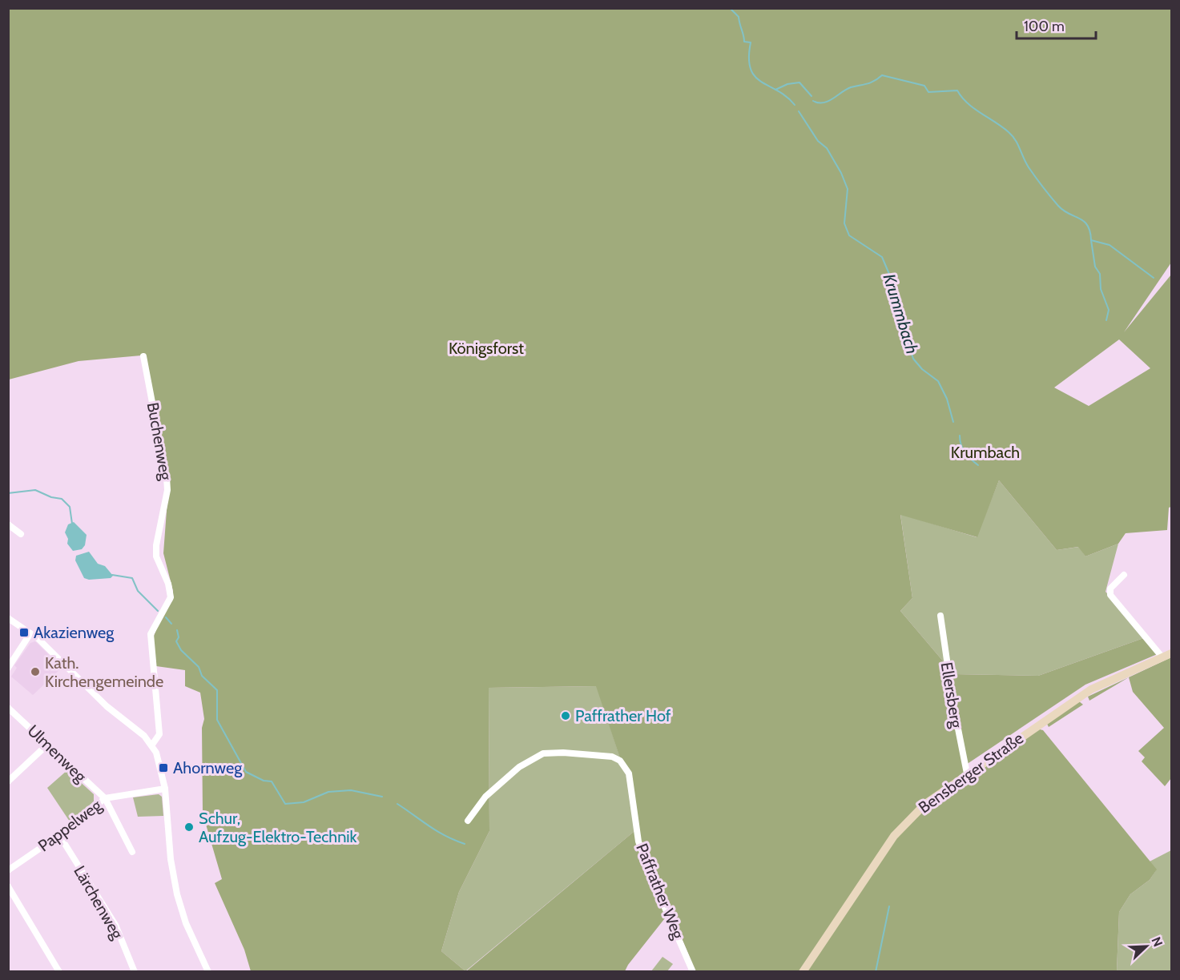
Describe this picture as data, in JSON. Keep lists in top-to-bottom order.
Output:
{
  "streets": {
    "main road": ["Bensberger Straße"],
    "street": [
      "Buchenweg",
      "Ellersberg",
      "Ulmenweg",
      "Pappelweg",
      "Paffrather Weg",
      "Lärchenweg"
    ]
  },
  "crossings": [
    ["Ellersberg", "Bensberger Straße"],
    ["Ulmenweg", "Pappelweg"],
    ["Pappelweg", "Lärchenweg"]
  ],
  "water": ["Krummbach"],
  "parks": ["Königsforst", "Krumbach"],
  "places": {
    "transit": ["Akazienweg", "Ahornweg"],
    "other": ["Kath. Kirchengemeinde", "Paffrather Hof", "Schur, Aufzug-Elektro-Technik"]
  },
  "scale_bar": "100 m",
  "north": "top right"
}
